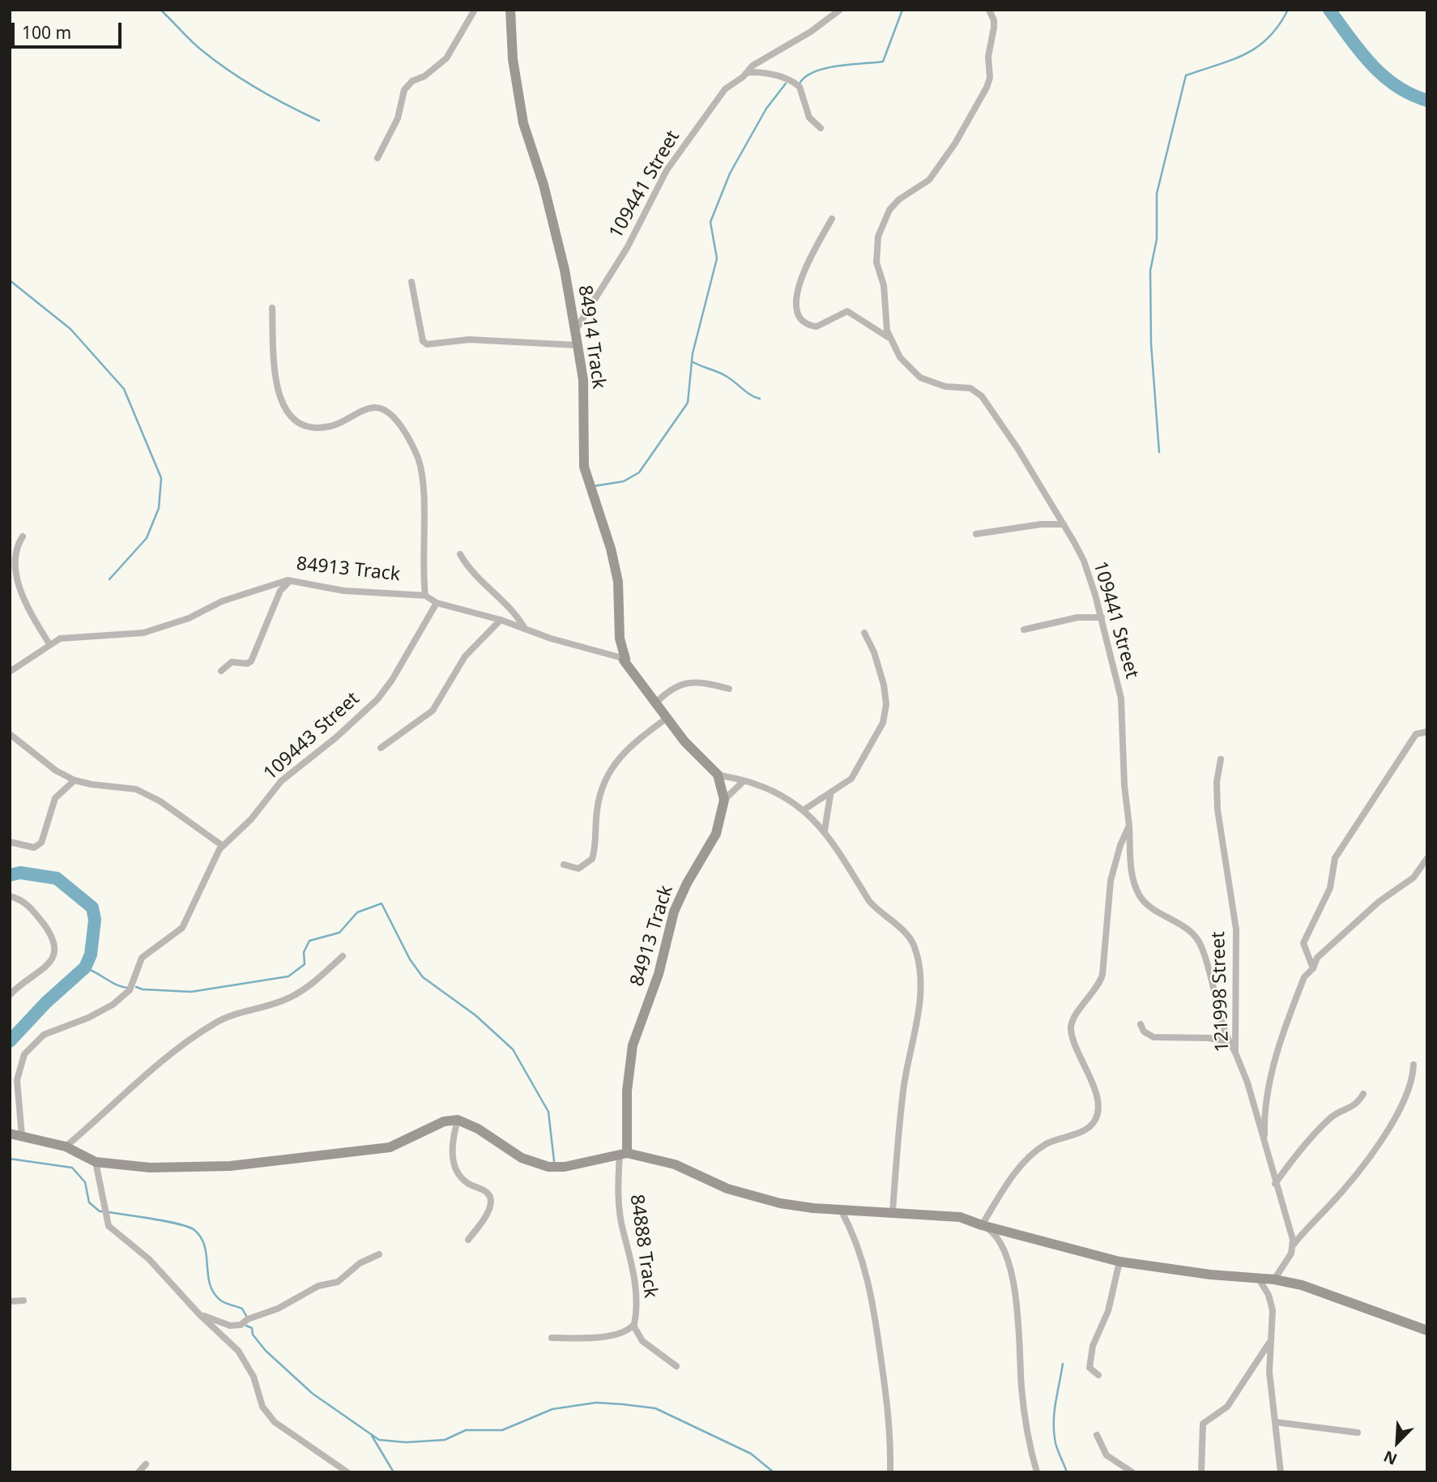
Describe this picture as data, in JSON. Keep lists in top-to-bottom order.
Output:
{
  "streets": {
    "street": [
      "109441 Street",
      "84914 Track",
      "84913 Track",
      "109443 Street",
      "121998 Street",
      "84888 Track"
    ]
  },
  "crossings": [
    ["109441 Street", "84914 Track"],
    ["84914 Track", "84913 Track"],
    ["84913 Track", "109443 Street"],
    ["84913 Track", "84888 Track"]
  ],
  "scale_bar": "100 m",
  "north": "bottom left"
}
